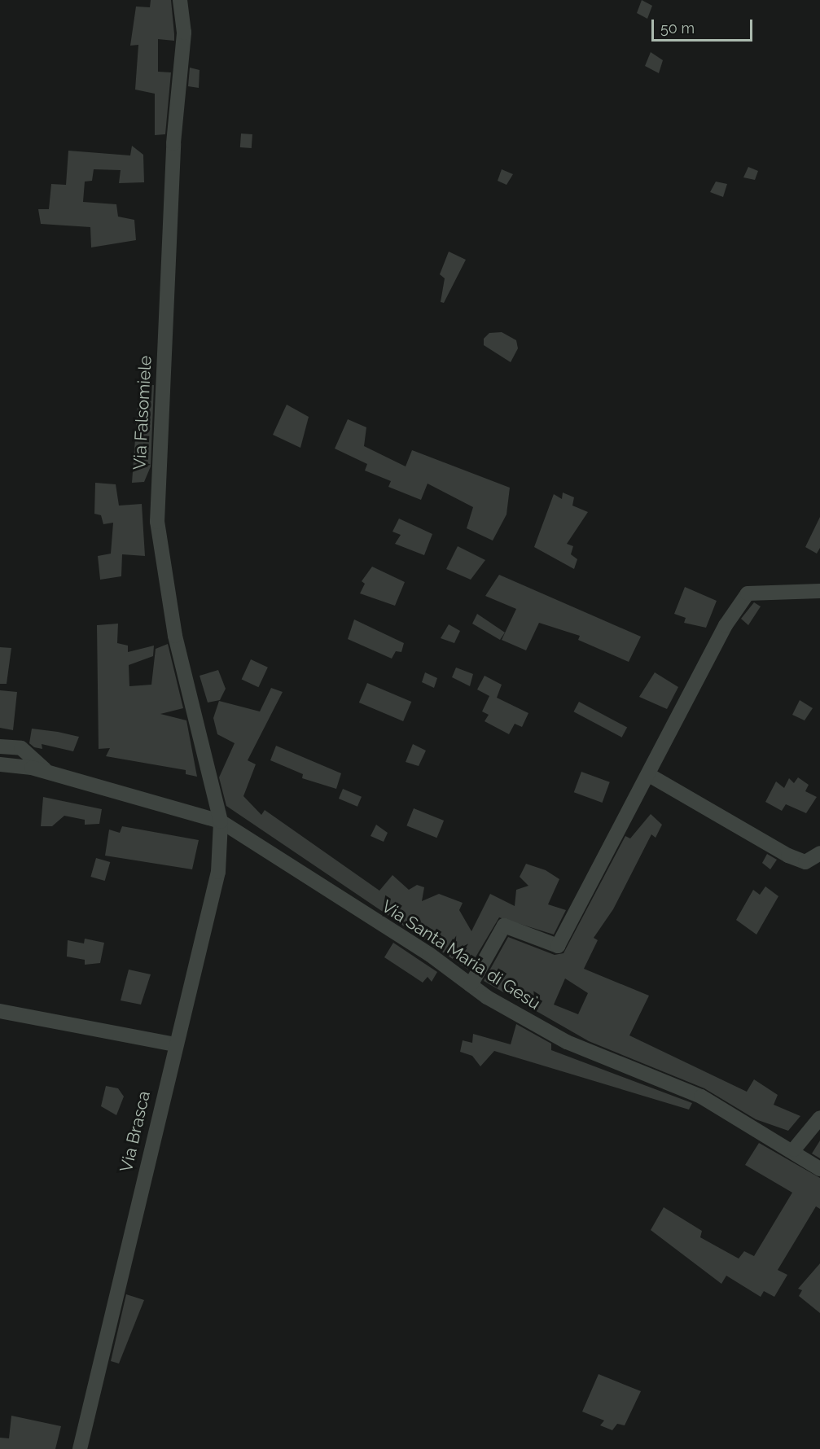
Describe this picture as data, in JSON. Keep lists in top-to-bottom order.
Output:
{
  "streets": {
    "street": ["Via Falsomiele", "Via Santa Maria di Gesù", "Via Brasca"]
  },
  "crossings": [
    ["Via Falsomiele", "Via Santa Maria di Gesù"],
    ["Via Falsomiele", "Via Brasca"],
    ["Via Santa Maria di Gesù", "Via Brasca"]
  ],
  "scale_bar": "50 m"
}
